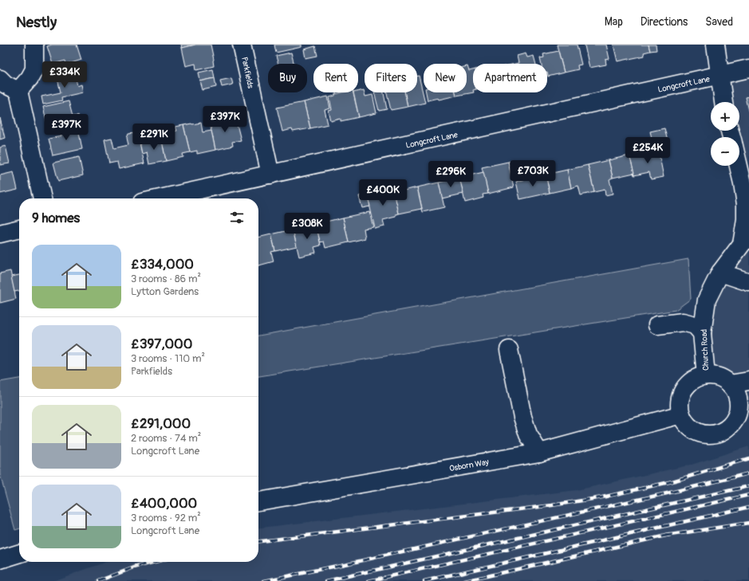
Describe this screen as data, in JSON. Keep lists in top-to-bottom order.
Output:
{
  "streets": {
    "street": [
      "Parkfields",
      "Longcroft Lane",
      "Church Road",
      "Osborn Way"
    ]
  },
  "crossings": [
    ["Parkfields", "Longcroft Lane"],
    ["Church Road", "Osborn Way"]
  ],
  "page": {
    "header": "Nestly",
    "nav": ["Map", "Directions", "Saved"],
    "price": [
      "£334K",
      "£397K",
      "£397K",
      "£291K",
      "£254K",
      "£703K",
      "£296K",
      "£400K",
      "£308K"
    ],
    "chip": [
      "Buy",
      "Rent",
      "Filters",
      "New",
      "Apartment"
    ],
    "map_buttons": ["+", "−"],
    "heading": "9 homes",
    "list": [
      {
        "name": "£334,000",
        "note": "3 rooms · 86 m² · Lytton Gardens"
      },
      {
        "name": "£397,000",
        "note": "3 rooms · 110 m² · Parkfields"
      },
      {
        "name": "£291,000",
        "note": "2 rooms · 74 m² · Longcroft Lane"
      },
      {
        "name": "£400,000",
        "note": "3 rooms · 92 m² · Longcroft Lane"
      }
    ]
  }
}
